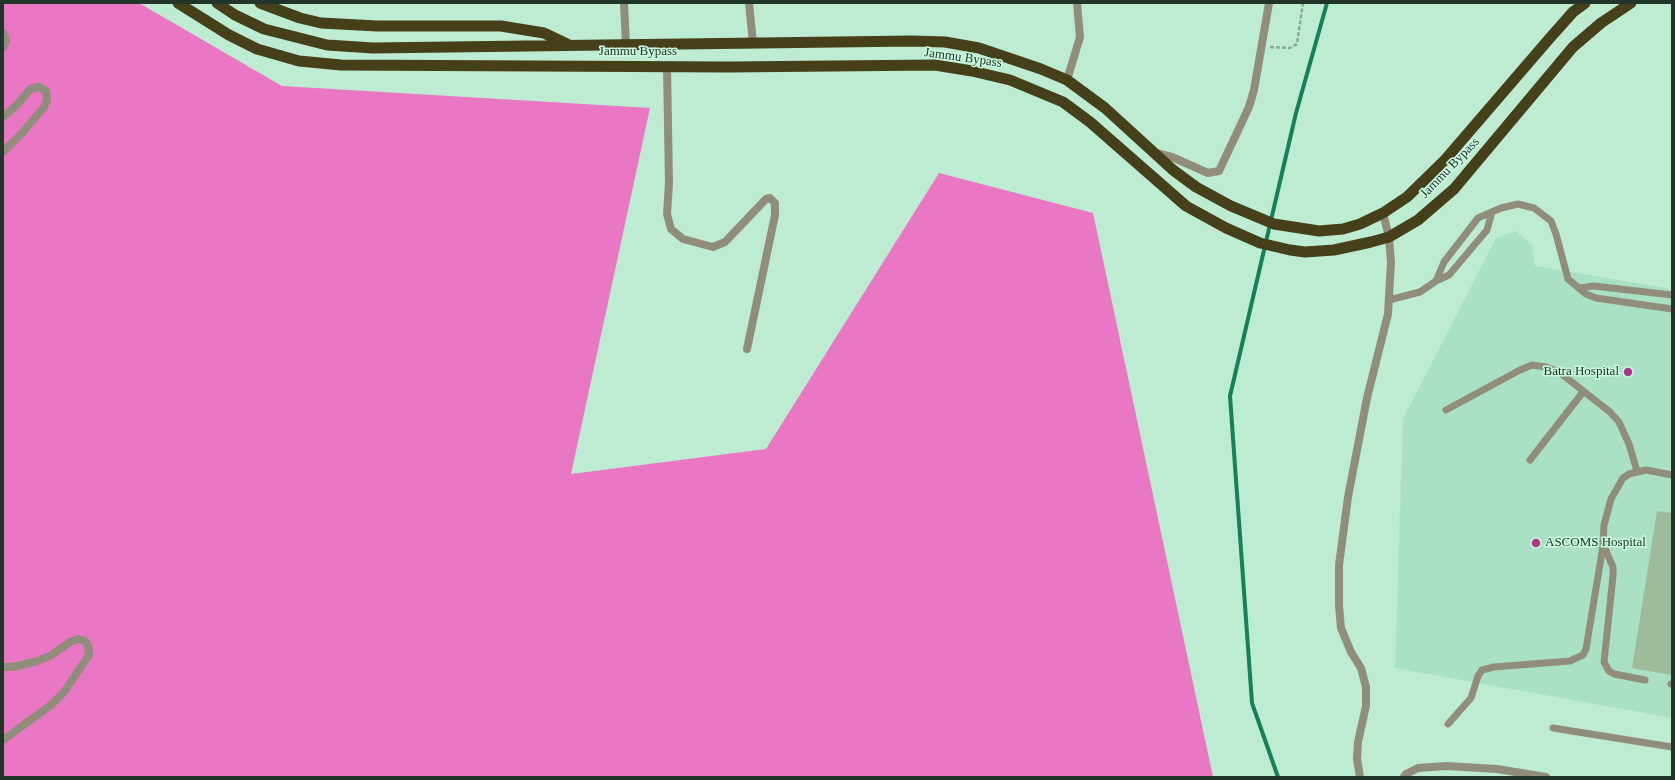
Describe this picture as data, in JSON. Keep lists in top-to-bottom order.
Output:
{
  "streets": {
    "highway": ["Jammu Bypass"]
  },
  "places": ["Batra Hospital", "ASCOMS Hospital"]
}
